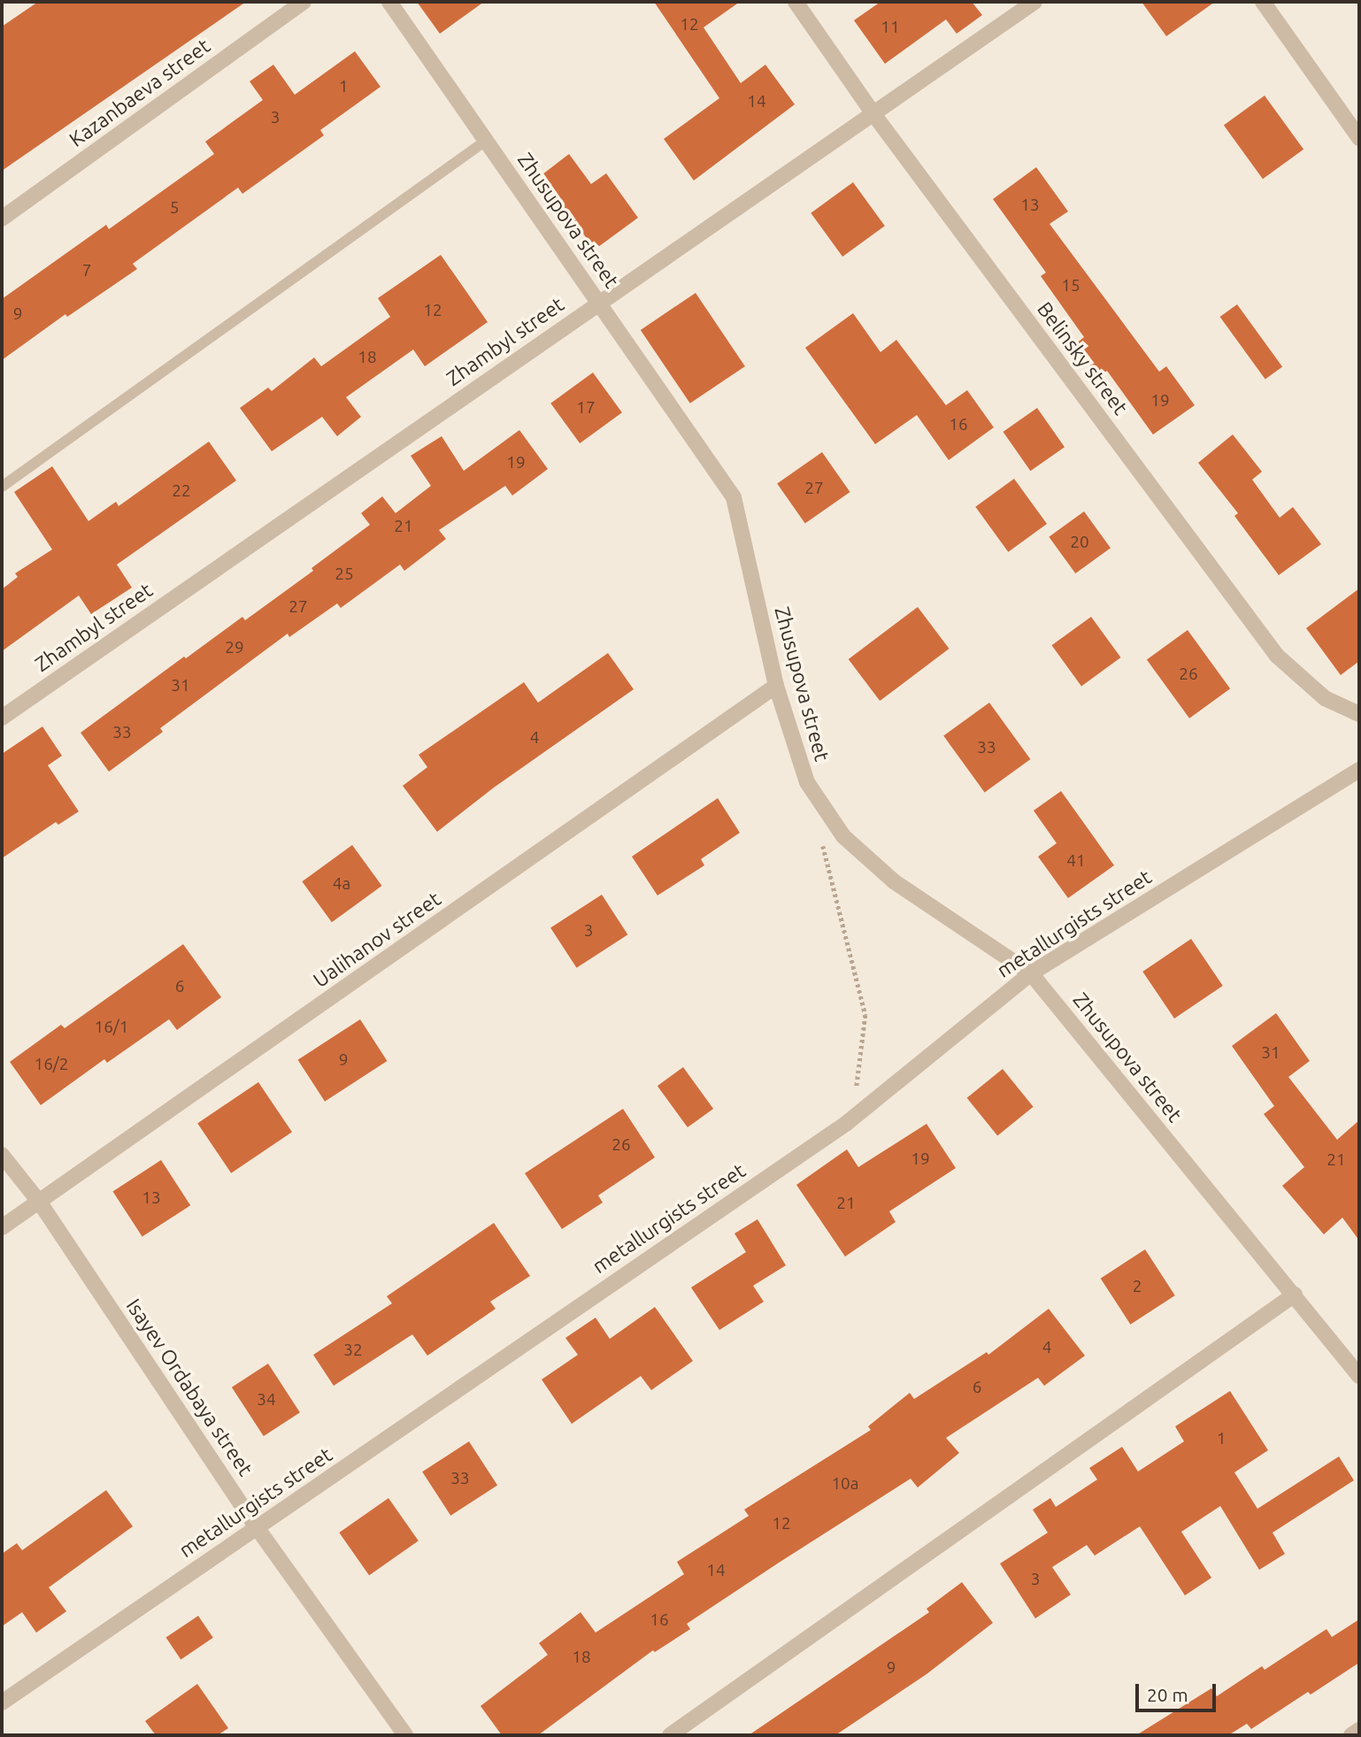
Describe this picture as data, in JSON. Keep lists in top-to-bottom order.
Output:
{
  "streets": {
    "street": [
      "Kazanbaeva street",
      "Zhusupova street",
      "Zhambyl street",
      "Belinsky street",
      "metallurgists street",
      "Ualihanov street",
      "Isayev Ordabaya street"
    ]
  },
  "crossings": [
    ["Zhusupova street", "Zhambyl street"],
    ["Zhusupova street", "metallurgists street"],
    ["Zhusupova street", "Ualihanov street"],
    ["Zhambyl street", "Belinsky street"],
    ["metallurgists street", "Isayev Ordabaya street"],
    ["Ualihanov street", "Isayev Ordabaya street"]
  ],
  "house_numbers": [
    "12",
    "11",
    "1",
    "14",
    "3",
    "13",
    "5",
    "7",
    "15",
    "12",
    "9",
    "18",
    "19",
    "17",
    "16",
    "19",
    "27",
    "22",
    "21",
    "20",
    "25",
    "27",
    "29",
    "26",
    "31",
    "33",
    "4",
    "33",
    "41",
    "4а",
    "3",
    "6",
    "16/1",
    "31",
    "9",
    "16/2",
    "26",
    "19",
    "21",
    "13",
    "21",
    "2",
    "4",
    "32",
    "6",
    "34",
    "1",
    "33",
    "10а",
    "12",
    "14",
    "3",
    "16",
    "18",
    "9"
  ],
  "scale_bar": "20 m"
}
